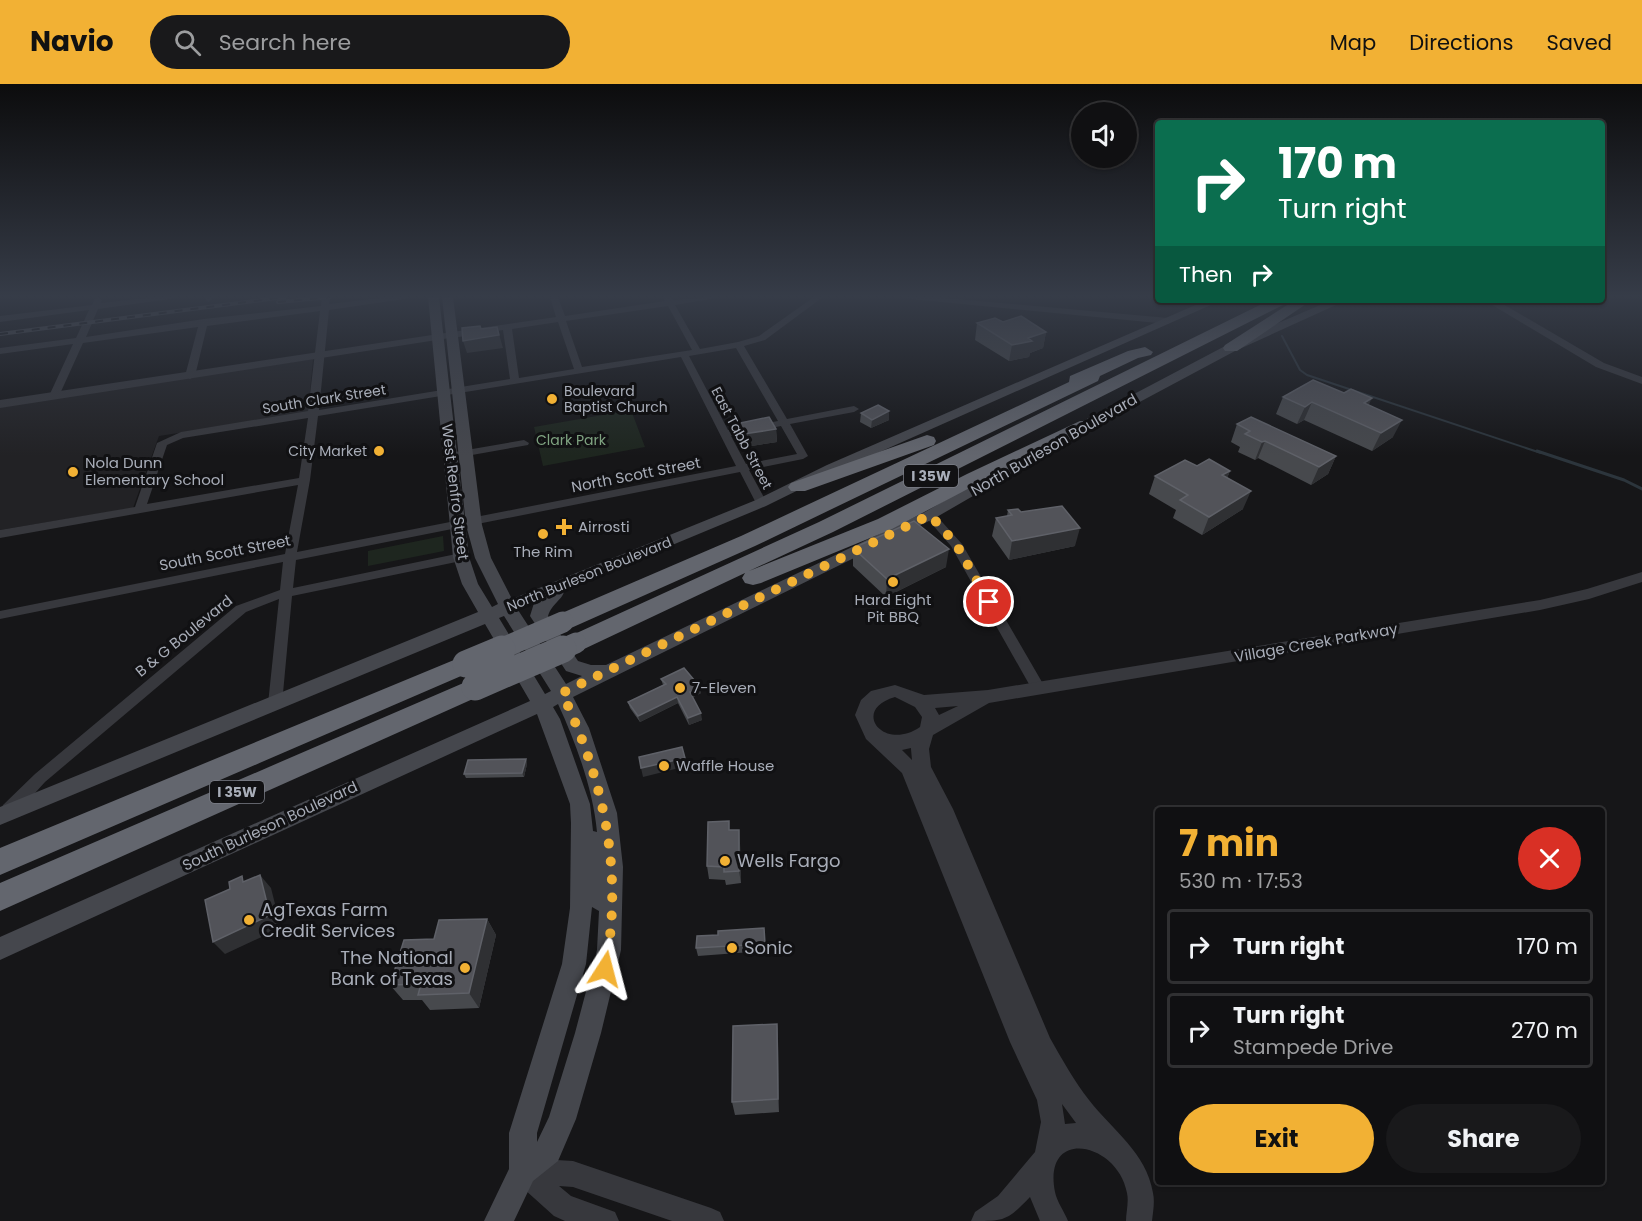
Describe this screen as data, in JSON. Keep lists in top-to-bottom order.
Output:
{
  "streets": {
    "highway": ["I 35W"],
    "main road": ["North Burleson Boulevard", "West Renfro Street", "South Burleson Boulevard"],
    "street": [
      "South Clark Street",
      "East Tabb Street",
      "North Scott Street",
      "South Scott Street",
      "B & G Boulevard",
      "Village Creek Parkway"
    ]
  },
  "crossings": [
    ["South Clark Street", "East Tabb Street"],
    ["South Clark Street", "West Renfro Street"],
    ["East Tabb Street", "North Burleson Boulevard"],
    ["East Tabb Street", "North Scott Street"],
    ["North Burleson Boulevard", "West Renfro Street"],
    ["North Burleson Boulevard", "South Burleson Boulevard"],
    ["North Scott Street", "West Renfro Street"],
    ["North Scott Street", "South Scott Street"],
    ["West Renfro Street", "South Scott Street"],
    ["West Renfro Street", "B & G Boulevard"],
    ["West Renfro Street", "South Burleson Boulevard"]
  ],
  "parks": ["Clark Park"],
  "places": {
    "other": [
      "Boulevard Baptist Church",
      "City Market",
      "Nola Dunn Elementary School",
      "The Rim",
      "Hard Eight Pit BBQ",
      "7-Eleven",
      "Waffle House",
      "Wells Fargo",
      "AgTexas Farm Credit Services",
      "Sonic",
      "The National Bank of Texas"
    ],
    "health": ["Airrosti"]
  },
  "page": {
    "header": "Navio",
    "search": "Search here",
    "nav": ["Map", "Directions", "Saved"],
    "turn": ["170 m", "Turn right"],
    "then": "Then",
    "heading": ["7 min", "530 m · 17:53"],
    "list": [
      {
        "name": "Turn right",
        "value": "170 m"
      },
      {
        "name": "Turn right",
        "note": "Stampede Drive",
        "value": "270 m"
      }
    ],
    "buttons": ["Exit", "Share"]
  }
}
